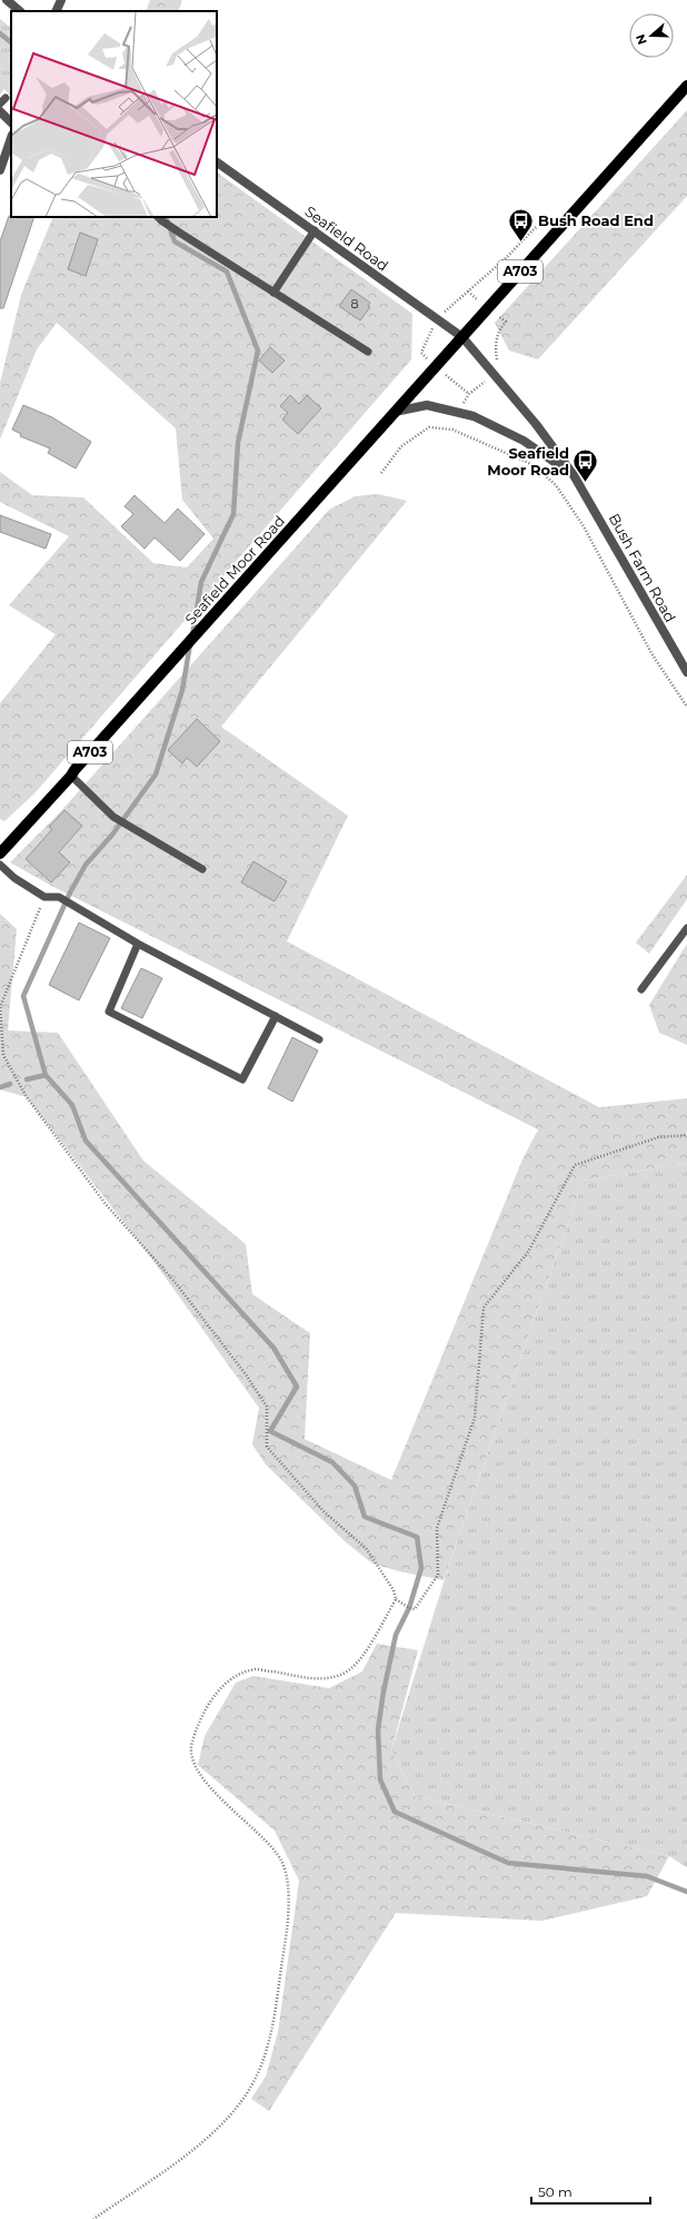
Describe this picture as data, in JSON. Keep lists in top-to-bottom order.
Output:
{
  "streets": {
    "main road": ["A703", "Seafield Moor Road"],
    "street": ["Seafield Road", "Bush Farm Road"]
  },
  "crossings": [
    ["Seafield Road", "Bush Farm Road"],
    ["Seafield Road", "Seafield Moor Road"],
    ["Bush Farm Road", "Seafield Moor Road"]
  ],
  "places": {
    "bus stop": ["Bush Road End", "Seafield Moor Road"]
  },
  "house_numbers": ["8"],
  "scale_bar": "50 m",
  "north": "left"
}
